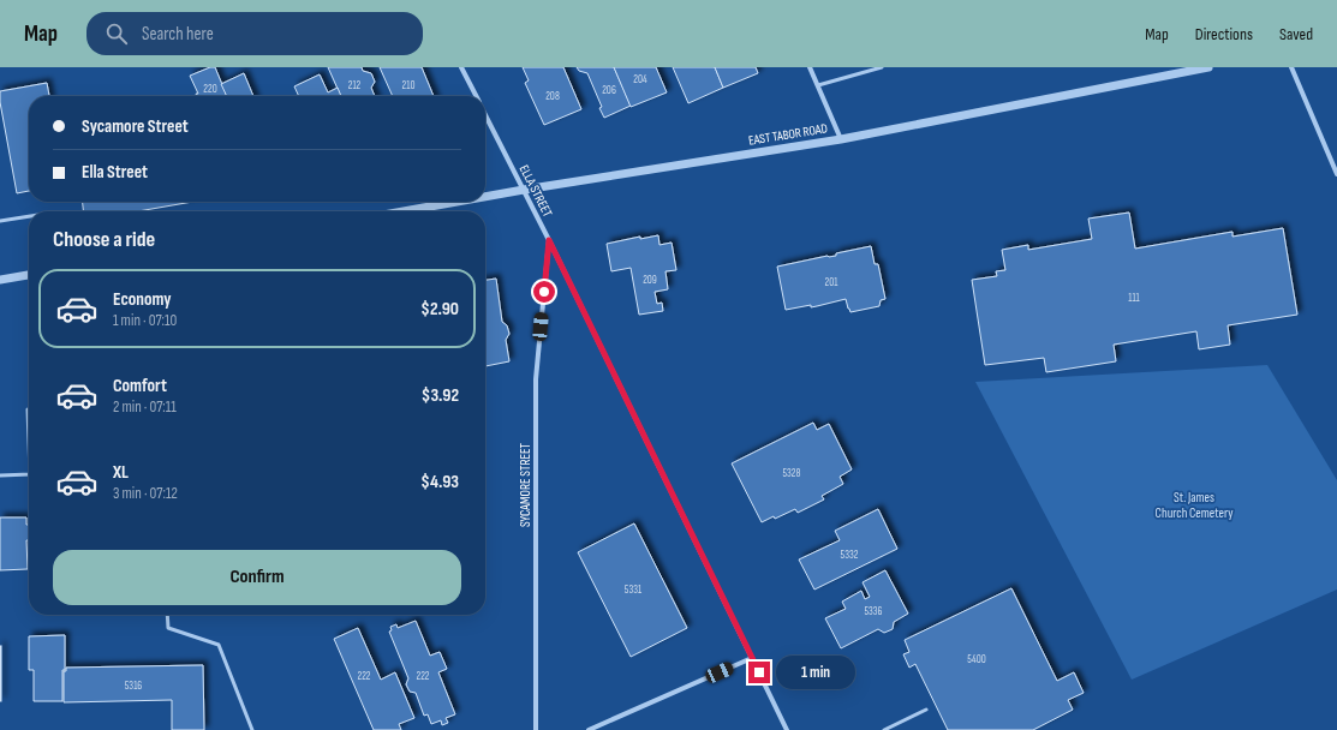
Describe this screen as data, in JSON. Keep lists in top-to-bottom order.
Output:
{
  "streets": {
    "street": ["EAST TABOR ROAD", "ELLA STREET", "SYCAMORE STREET"]
  },
  "crossings": [
    ["EAST TABOR ROAD", "ELLA STREET"],
    ["ELLA STREET", "SYCAMORE STREET"]
  ],
  "parks": ["St. James Church Cemetery"],
  "house_numbers": [
    "204",
    "212",
    "210",
    "220",
    "206",
    "208",
    "209",
    "201",
    "111",
    "5328",
    "5332",
    "5331",
    "5336",
    "5400",
    "222",
    "222",
    "5316"
  ],
  "page": {
    "header": "Map",
    "search": "Search here",
    "nav": ["Map", "Directions", "Saved"],
    "banner": ["Sycamore Street", "Ella Street"],
    "heading": "Choose a ride",
    "list": [
      {
        "name": "Economy",
        "note": "1 min · 07:10",
        "value": "$2.90"
      },
      {
        "name": "Comfort",
        "note": "2 min · 07:11",
        "value": "$3.92"
      },
      {
        "name": "XL",
        "note": "3 min · 07:12",
        "value": "$4.93"
      }
    ],
    "buttons": "Confirm",
    "bubble": "1 min"
  }
}
